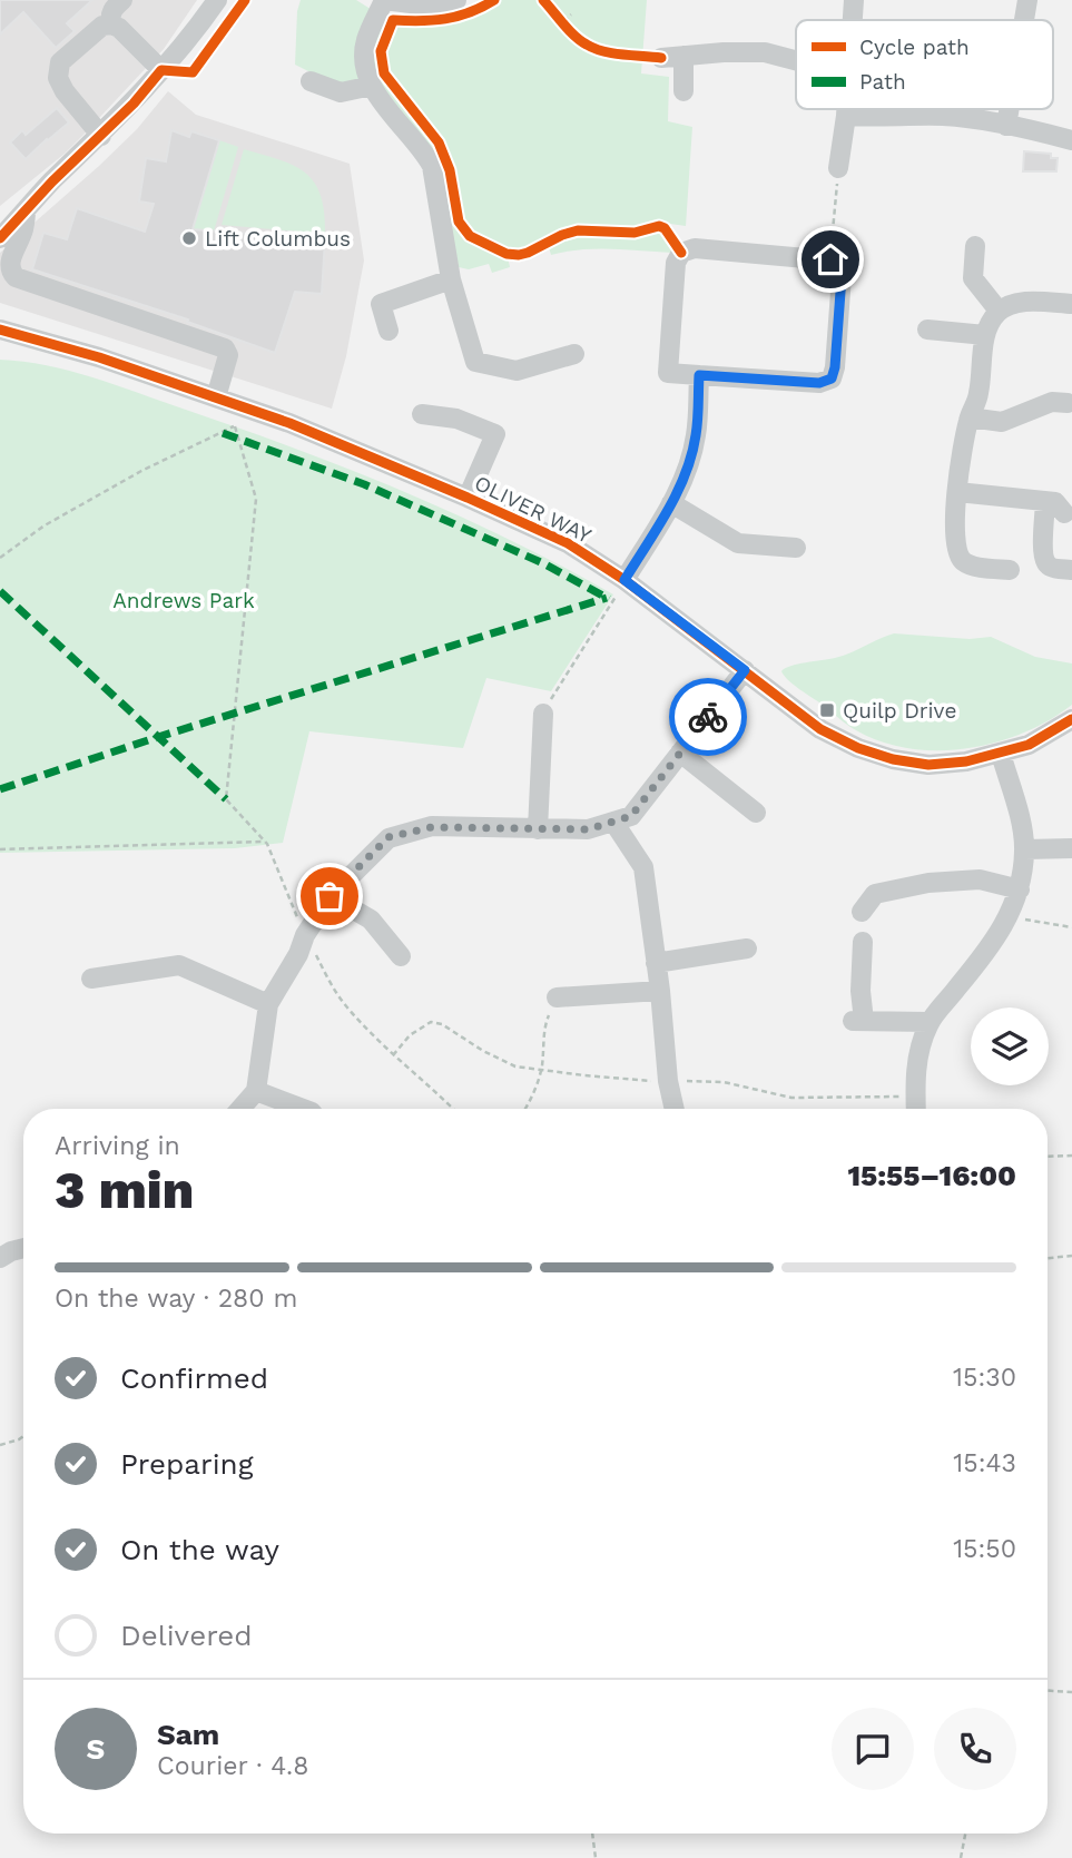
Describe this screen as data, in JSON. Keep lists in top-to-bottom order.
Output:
{
  "streets": {
    "street": ["OLIVER WAY"]
  },
  "parks": ["Andrews Park"],
  "places": {
    "other": ["Lift Columbus"],
    "transit": ["Quilp Drive"]
  },
  "legend": ["Cycle path", "Path"],
  "page": {
    "heading": ["3 min", "Arriving in", "15:55–16:00"],
    "panel": ["Sam", "Courier · 4.8"],
    "bar": "On the way · 280 m",
    "list": [
      ["Confirmed", "15:30"],
      ["Preparing", "15:43"],
      ["On the way", "15:50"],
      "Delivered"
    ],
    "round": "S"
  }
}
